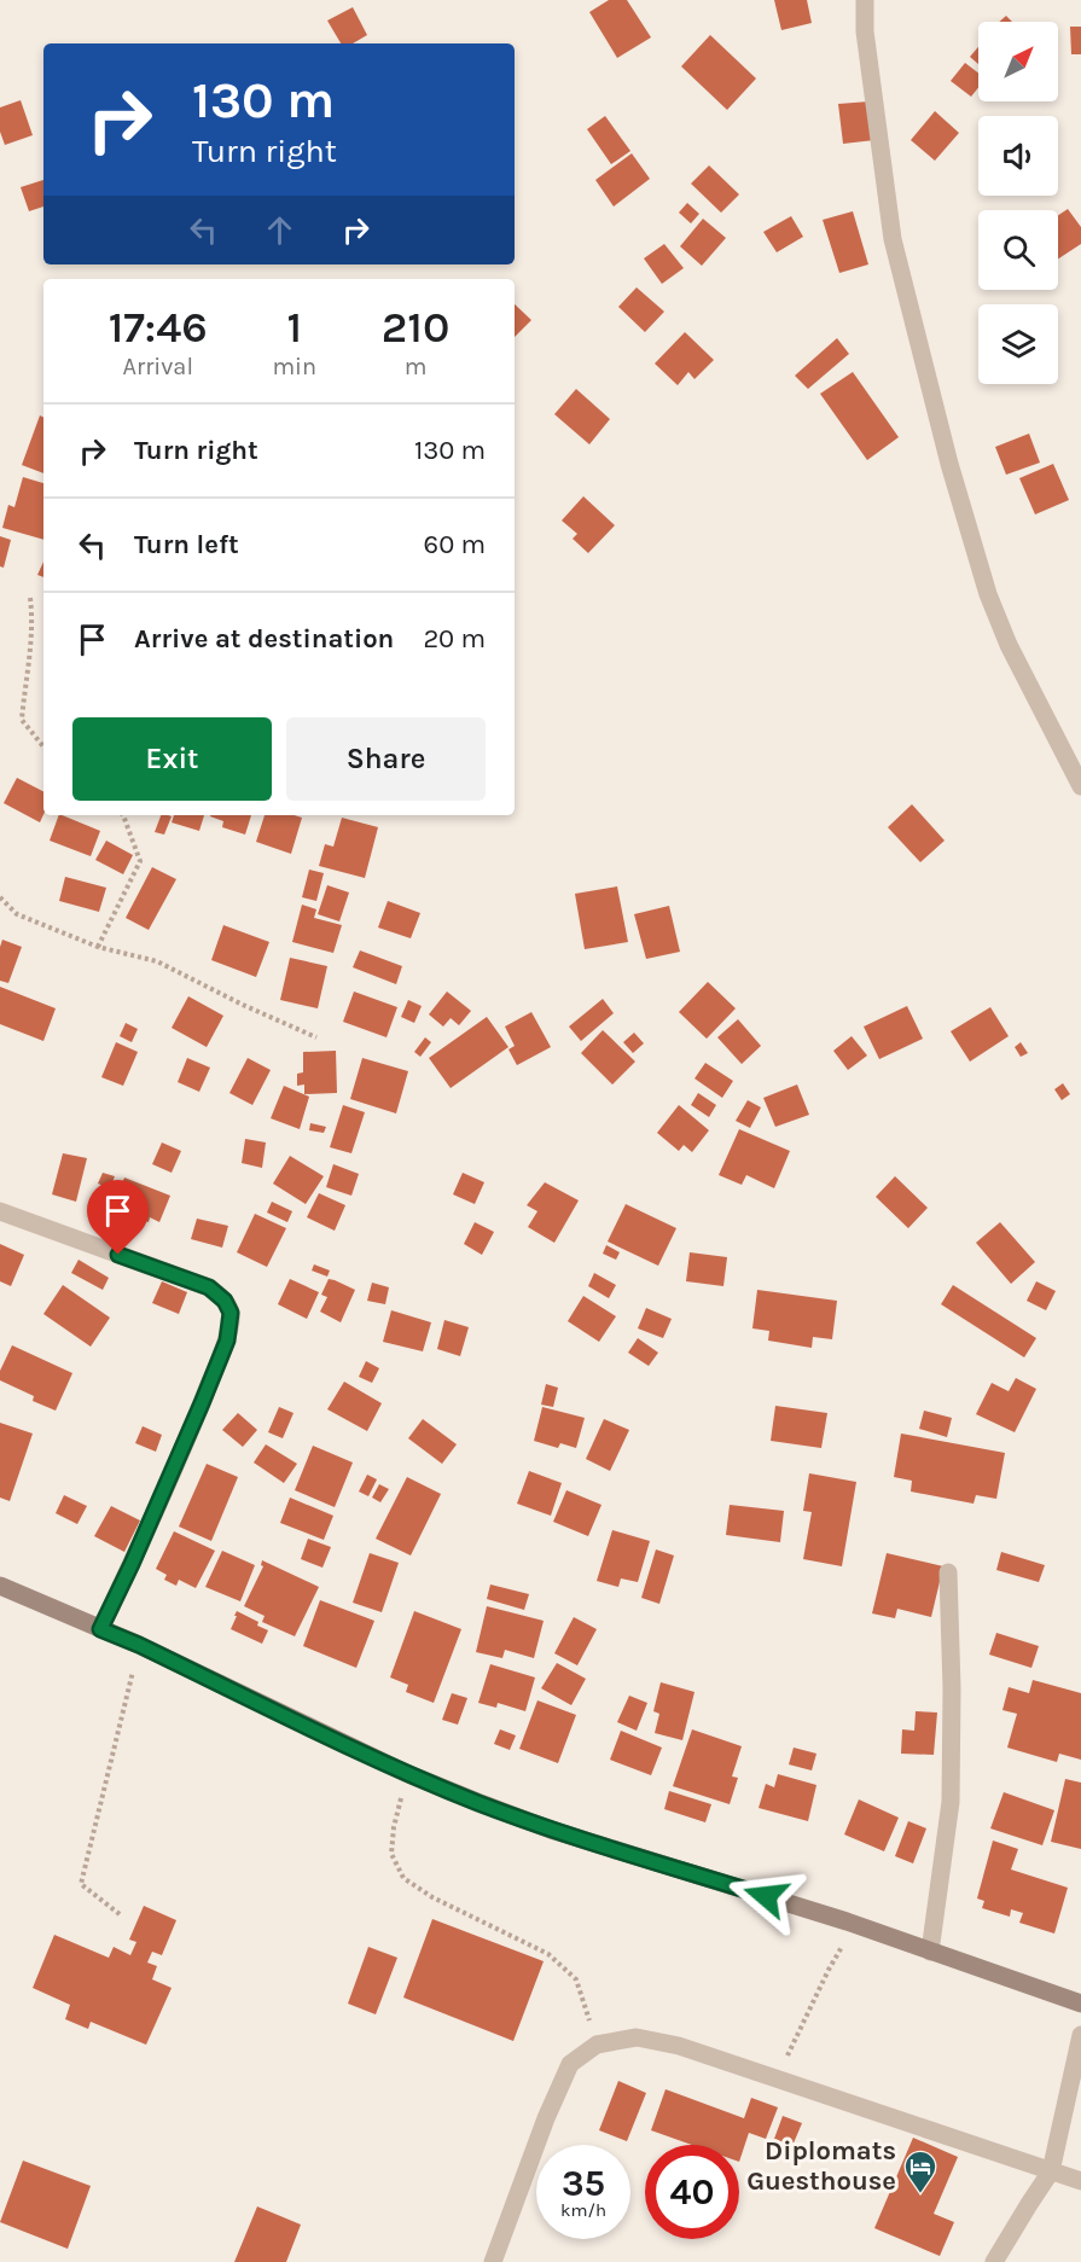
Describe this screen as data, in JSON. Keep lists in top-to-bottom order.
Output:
{
  "places": {
    "hotel": ["Diplomats Guesthouse"]
  },
  "north": "top right",
  "page": {
    "turn": ["130 m", "Turn right"],
    "eta": [
      "17:46",
      "Arrival",
      "1",
      "min",
      "210",
      "m"
    ],
    "list": [
      {
        "name": "Turn right",
        "value": "130 m"
      },
      {
        "name": "Turn left",
        "value": "60 m"
      },
      {
        "name": "Arrive at destination",
        "value": "20 m"
      }
    ],
    "buttons": ["Exit", "Share"],
    "speed": "35 km/h",
    "limit": "40"
  }
}
